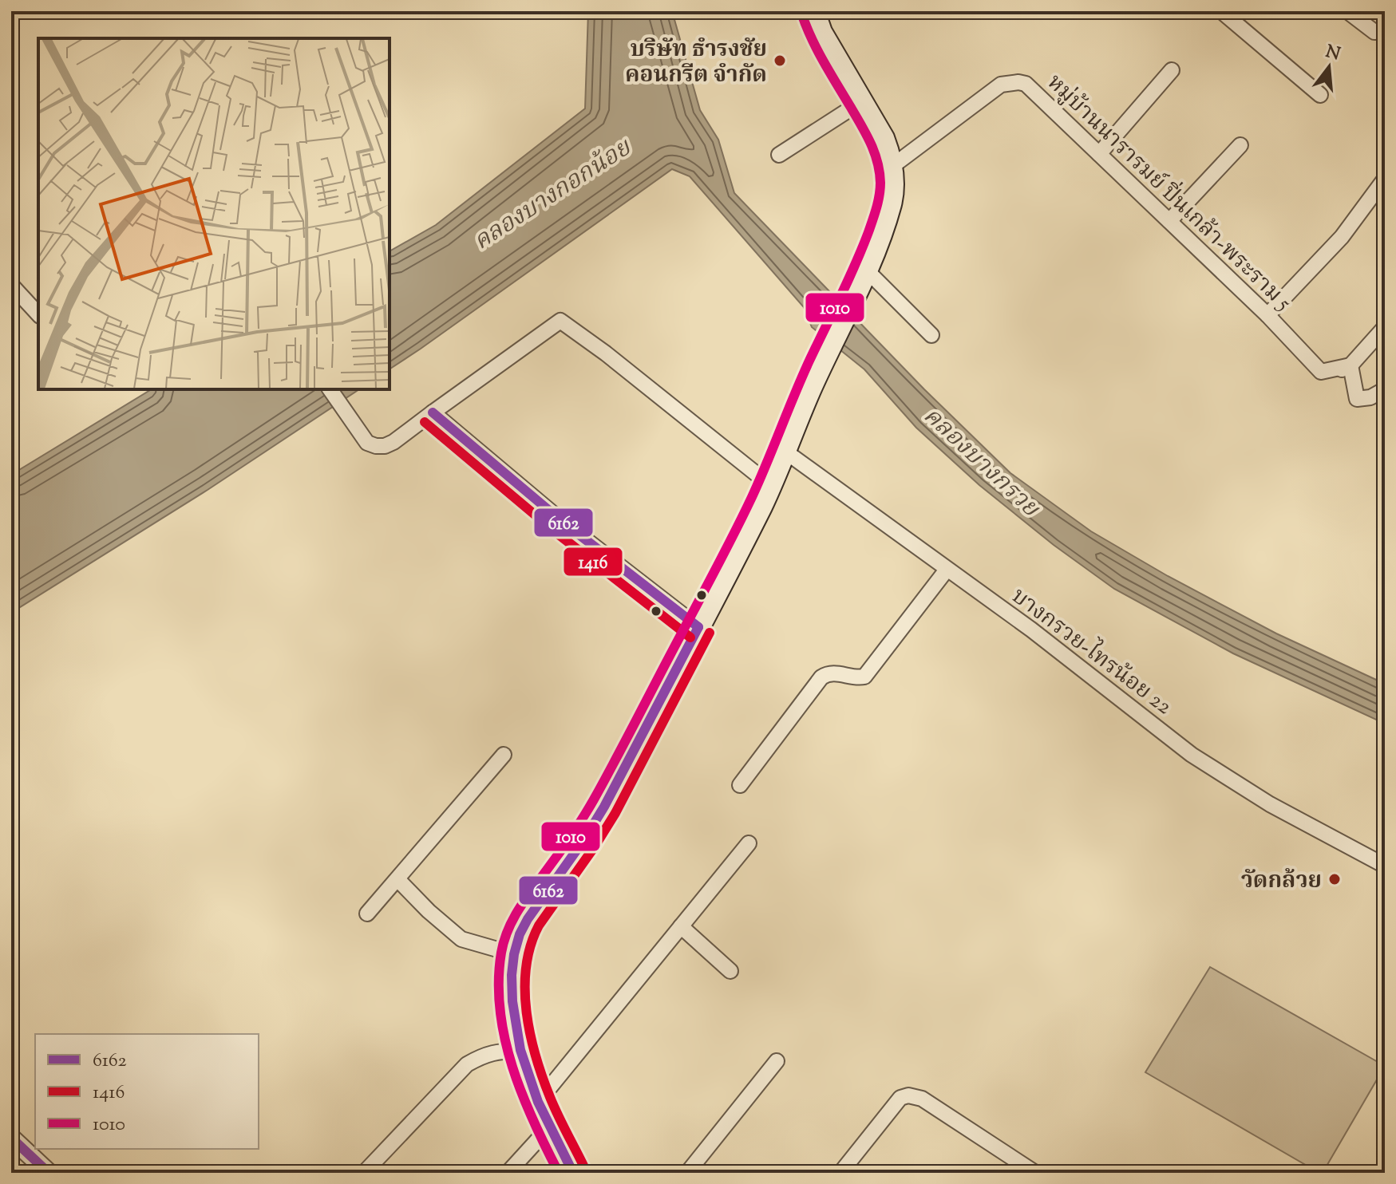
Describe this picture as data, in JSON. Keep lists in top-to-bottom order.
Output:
{
  "streets": {
    "street": ["หมู่บ้านนารารมย์ ปิ่นเกล้า-พระราม 5", "บางกรวย-ไทรน้อย 22"]
  },
  "water": ["คลองบางกอกน้อย", "คลองบางกรวย"],
  "places": ["บริษัท ธำรงชัย คอนกรีต จำกัด", "วัดกล้วย"],
  "lines": ["transit line 1010", "transit line 6162", "transit line 1416"],
  "legend": ["6162", "1416", "1010"],
  "north": "top"
}
